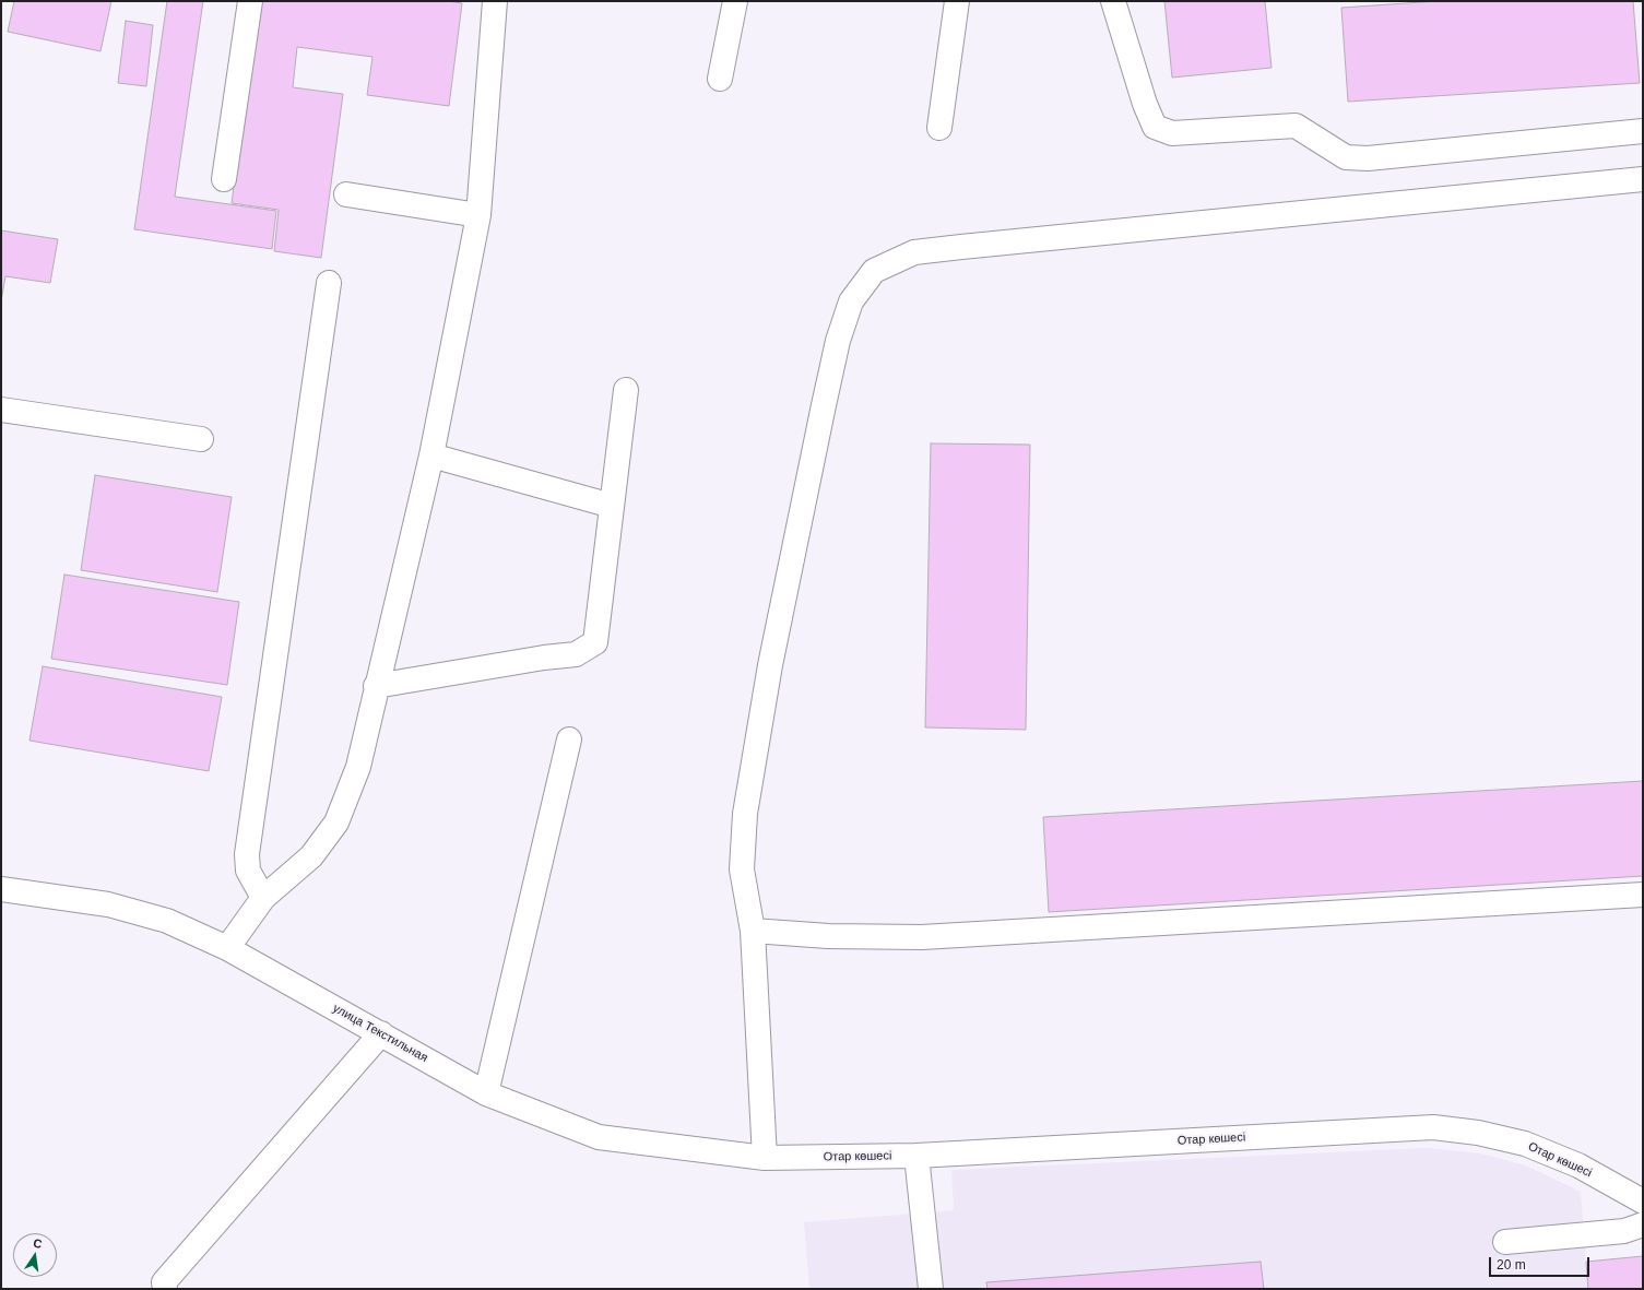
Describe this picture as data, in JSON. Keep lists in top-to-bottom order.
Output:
{
  "streets": {
    "street": ["улица Текстильная", "Отар көшесі"]
  },
  "crossings": [
    ["улица Текстильная", "Отар көшесі"]
  ],
  "scale_bar": "20 m",
  "north": "top"
}
